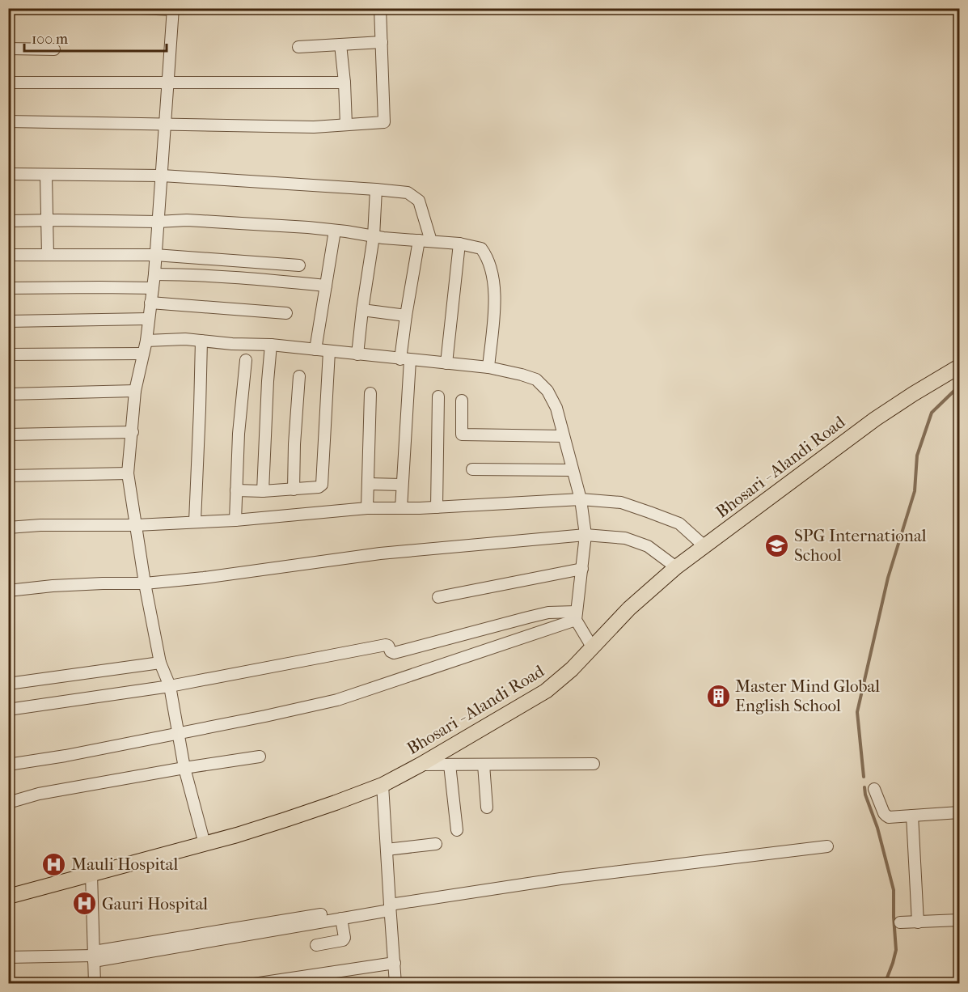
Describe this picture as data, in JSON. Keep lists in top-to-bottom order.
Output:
{
  "streets": {
    "main road": ["Bhosari - Alandi Road"]
  },
  "places": {
    "school or university": ["SPG International School"],
    "building": ["Master Mind Global English School"],
    "hospital": ["Mauli Hospital", "Gauri Hospital"]
  },
  "scale_bar": "100 m"
}
